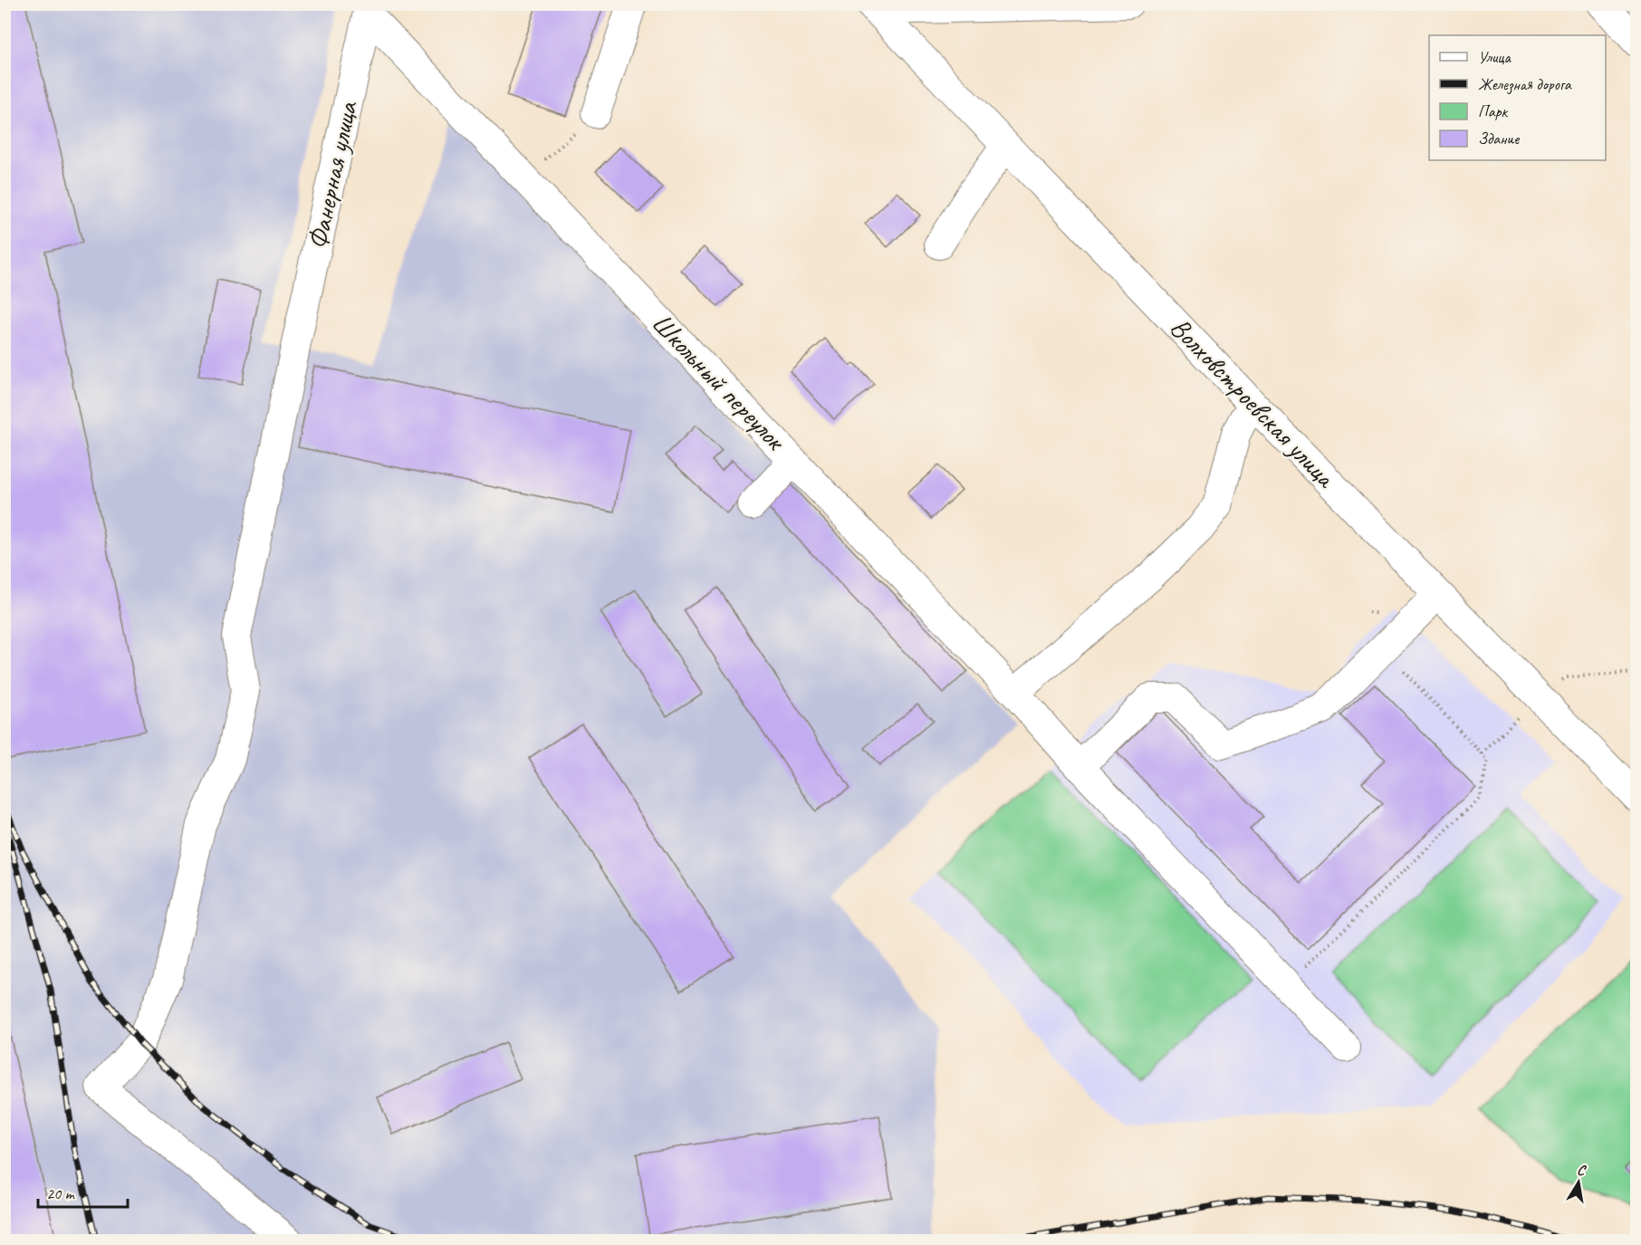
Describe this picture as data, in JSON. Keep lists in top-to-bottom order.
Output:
{
  "streets": {
    "street": ["Фанерная улица", "Школьный переулок", "Волховстроевская улица"]
  },
  "crossings": [
    ["Фанерная улица", "Школьный переулок"]
  ],
  "legend": [
    "Улица",
    "Железная дорога",
    "Парк",
    "Здание"
  ],
  "scale_bar": "20 m",
  "north": "top"
}
